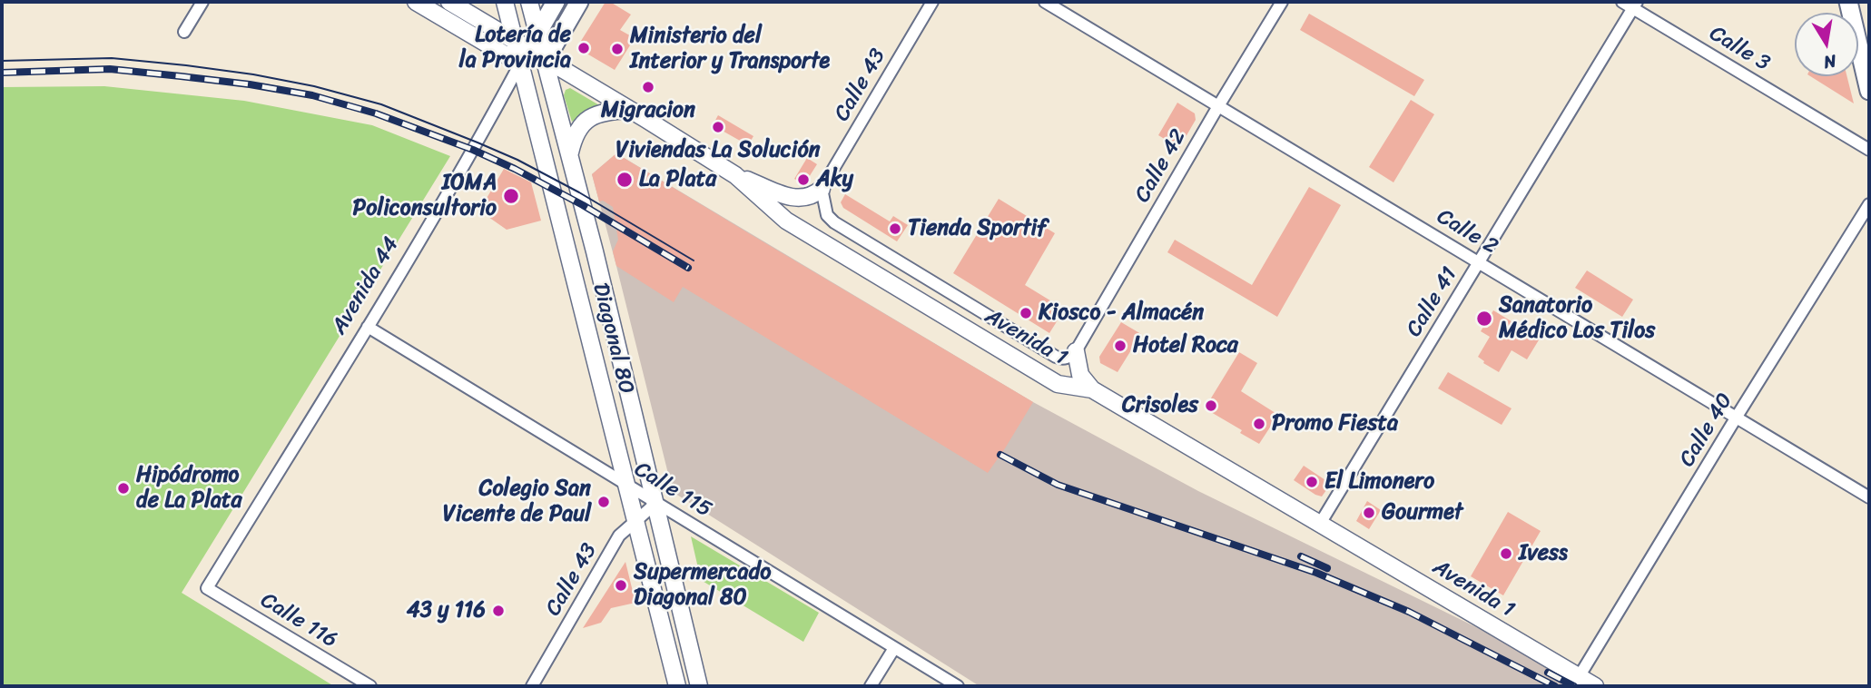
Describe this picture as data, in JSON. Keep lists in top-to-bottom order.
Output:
{
  "streets": {
    "main road": ["Avenida 44", "Avenida 1", "Diagonal 80"],
    "street": [
      "Calle 3",
      "Calle 43",
      "Calle 42",
      "Calle 2",
      "Calle 41",
      "Calle 40",
      "Calle 115",
      "Calle 116"
    ]
  },
  "crossings": [
    ["Calle 3", "Calle 41"],
    ["Calle 43", "Avenida 1"],
    ["Calle 43", "Diagonal 80"],
    ["Calle 43", "Calle 115"],
    ["Calle 42", "Calle 2"],
    ["Calle 42", "Avenida 1"],
    ["Calle 2", "Calle 41"],
    ["Calle 2", "Calle 40"],
    ["Avenida 44", "Avenida 1"],
    ["Avenida 44", "Diagonal 80"],
    ["Avenida 44", "Calle 115"],
    ["Avenida 44", "Calle 116"],
    ["Calle 41", "Avenida 1"],
    ["Avenida 1", "Diagonal 80"],
    ["Avenida 1", "Calle 40"],
    ["Diagonal 80", "Calle 115"]
  ],
  "places": [
    "Lotería de la Provincia",
    "Ministerio del Interior y Transporte",
    "Migracion",
    "Viviendas La Solución",
    "La Plata",
    "Aky",
    "IOMA Policonsultorio",
    "Tienda Sportif",
    "Kiosco - Almacén",
    "Sanatorio Médico Los Tilos",
    "Hotel Roca",
    "Crisoles",
    "Promo Fiesta",
    "El Limonero",
    "Hipódromo de La Plata",
    "Colegio San Vicente de Paul",
    "Gourmet",
    "Ivess",
    "Supermercado Diagonal 80",
    "43 y 116"
  ],
  "north": "bottom"
}
